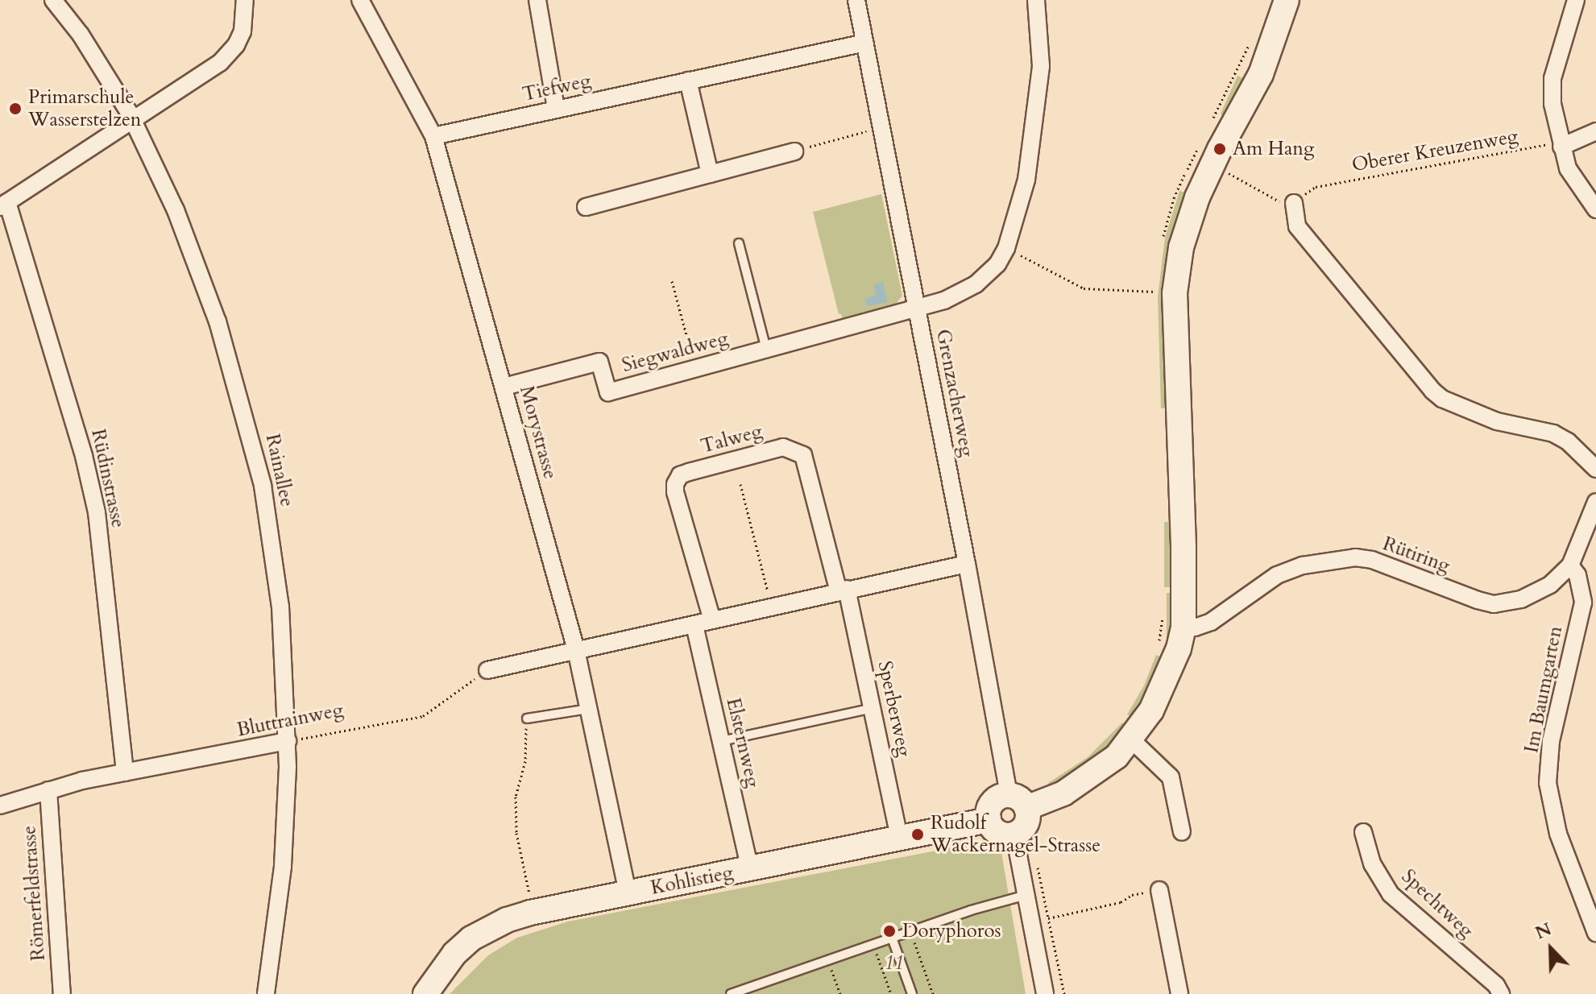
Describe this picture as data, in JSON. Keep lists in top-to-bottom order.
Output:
{
  "streets": {
    "street": [
      "Tiefweg",
      "Siegwaldweg",
      "Grenzacherweg",
      "Morystrasse",
      "Talweg",
      "Rainallee",
      "Rüdinstrasse",
      "Rütiring",
      "Im Baumgarten",
      "Sperberweg",
      "Bluttrainweg",
      "Elsternweg",
      "Kohlistieg",
      "Römerfeldstrasse",
      "Spechtweg"
    ],
    "path": ["Oberer Kreuzenweg"]
  },
  "crossings": [
    ["Tiefweg", "Grenzacherweg"],
    ["Tiefweg", "Morystrasse"],
    ["Siegwaldweg", "Grenzacherweg"],
    ["Siegwaldweg", "Morystrasse"],
    ["Grenzacherweg", "Kohlistieg"],
    ["Morystrasse", "Kohlistieg"],
    ["Talweg", "Sperberweg"],
    ["Rainallee", "Bluttrainweg"],
    ["Rüdinstrasse", "Bluttrainweg"],
    ["Rütiring", "Im Baumgarten"],
    ["Sperberweg", "Kohlistieg"],
    ["Bluttrainweg", "Römerfeldstrasse"],
    ["Elsternweg", "Kohlistieg"]
  ],
  "parks": ["11"],
  "places": [
    "Primarschule Wasserstelzen",
    "Am Hang",
    "Rudolf Wackernagel-Strasse",
    "Doryphoros"
  ],
  "north": "top left"
}
